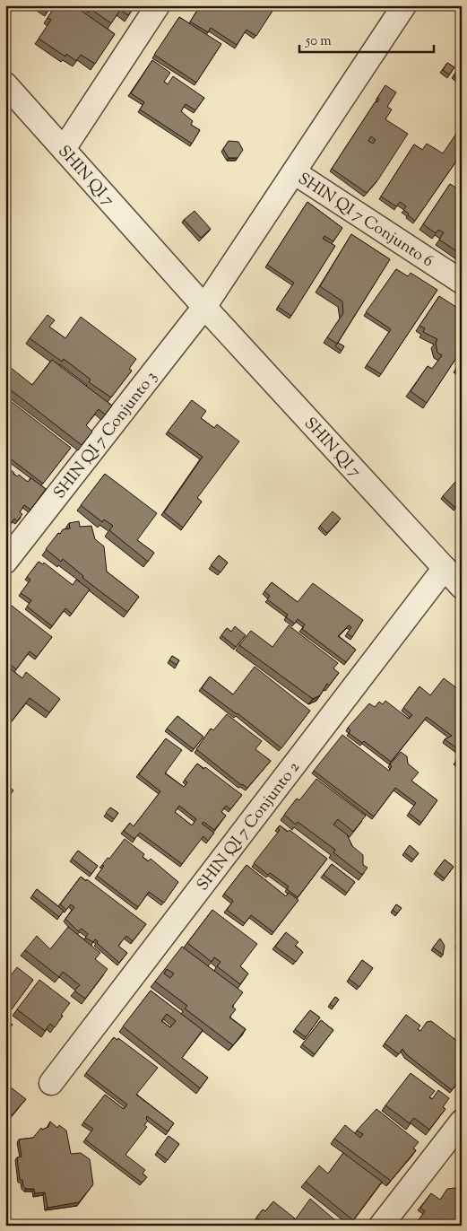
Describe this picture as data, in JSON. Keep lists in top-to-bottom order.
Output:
{
  "streets": {
    "street": [
      "SHIN QI 7",
      "SHIN QI 7 Conjunto 6",
      "SHIN QI 7 Conjunto 3",
      "SHIN QI 7 Conjunto 2"
    ]
  },
  "crossings": [
    ["SHIN QI 7", "SHIN QI 7 Conjunto 3"],
    ["SHIN QI 7", "SHIN QI 7 Conjunto 2"]
  ],
  "scale_bar": "50 m"
}
